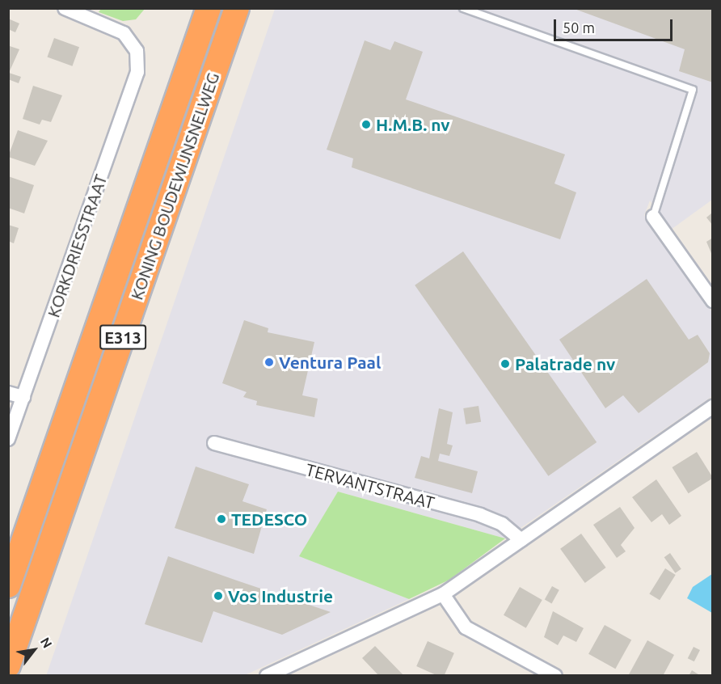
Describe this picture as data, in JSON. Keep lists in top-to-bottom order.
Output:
{
  "streets": {
    "highway": ["KONING BOUDEWIJNSNELWEG", "E313"],
    "street": ["KORKDRIESSTRAAT", "TERVANTSTRAAT"]
  },
  "places": [
    "H.M.B. nv",
    "Ventura Paal",
    "Palatrade nv",
    "TEDESCO",
    "Vos Industrie"
  ],
  "scale_bar": "50 m",
  "north": "top right"
}
